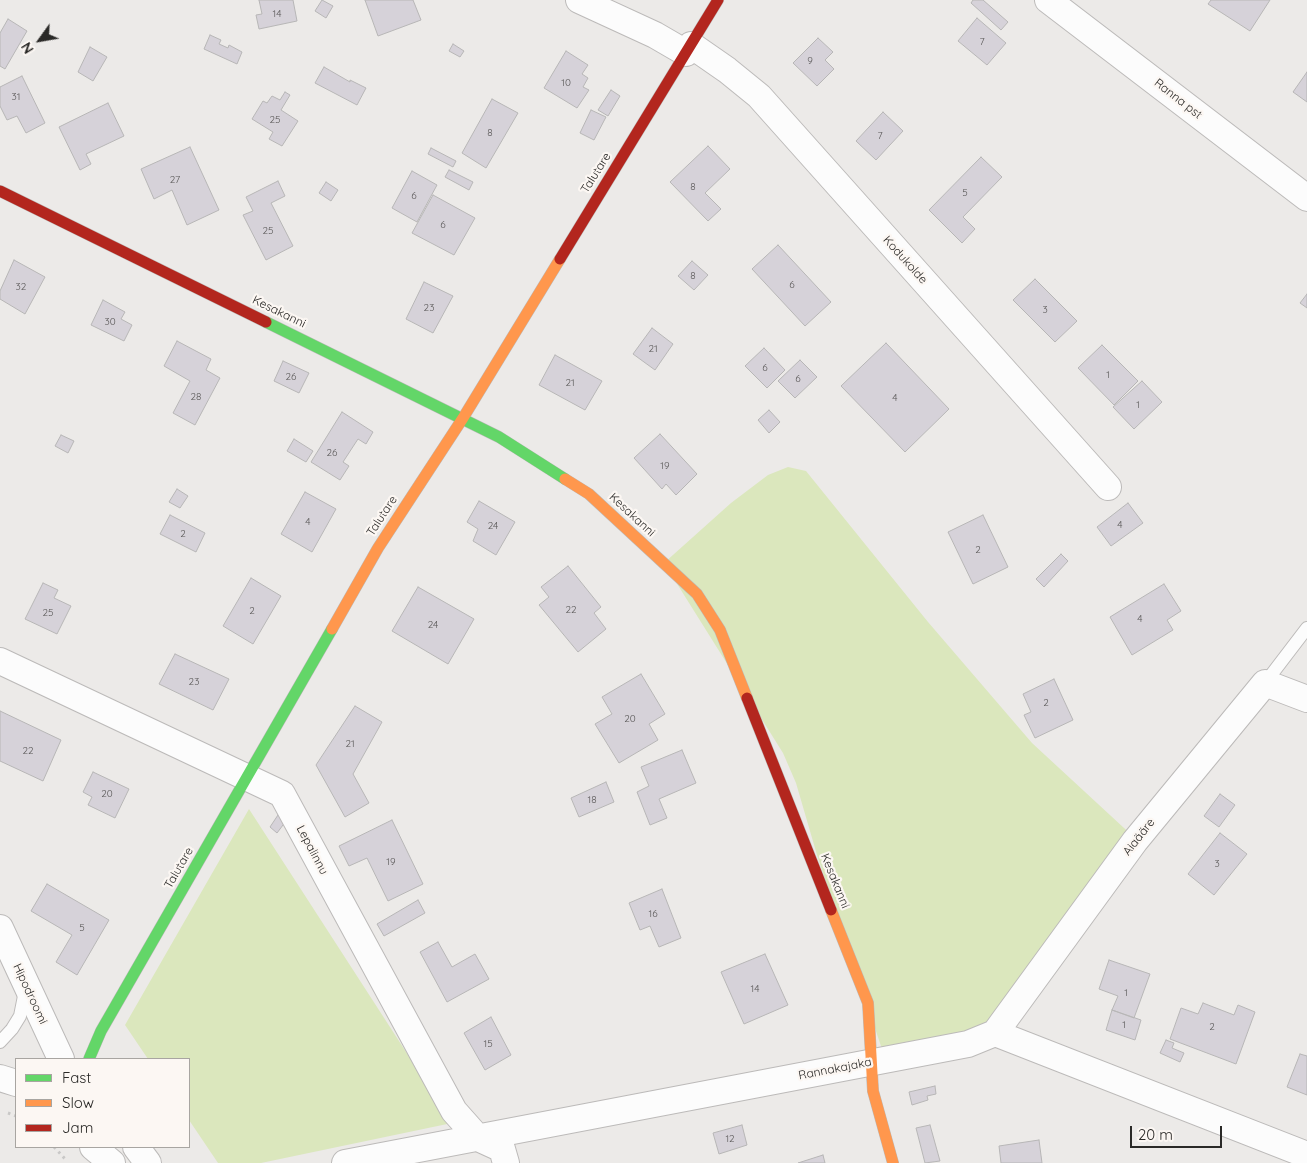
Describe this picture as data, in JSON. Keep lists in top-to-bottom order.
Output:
{
  "streets": {
    "street": [
      "Ranna pst",
      "Talutare",
      "Kodukolde",
      "Kesakanni",
      "Aiaääre",
      "Lepalinnu",
      "Hipodroomi",
      "Rannakajaka"
    ]
  },
  "crossings": [
    ["Talutare", "Kodukolde"],
    ["Talutare", "Kesakanni"],
    ["Talutare", "Lepalinnu"],
    ["Kesakanni", "Rannakajaka"],
    ["Aiaääre", "Rannakajaka"],
    ["Lepalinnu", "Rannakajaka"]
  ],
  "house_numbers": [
    "14",
    "7",
    "9",
    "10",
    "31",
    "25",
    "8",
    "7",
    "27",
    "8",
    "5",
    "6",
    "6",
    "25",
    "8",
    "6",
    "32",
    "23",
    "3",
    "30",
    "21",
    "6",
    "1",
    "26",
    "6",
    "21",
    "28",
    "4",
    "1",
    "26",
    "19",
    "4",
    "4",
    "24",
    "2",
    "2",
    "22",
    "2",
    "25",
    "4",
    "24",
    "23",
    "2",
    "20",
    "21",
    "22",
    "20",
    "18",
    "19",
    "3",
    "16",
    "5",
    "14",
    "1",
    "1",
    "2",
    "15",
    "12"
  ],
  "legend": ["Fast", "Slow", "Jam"],
  "scale_bar": "20 m",
  "north": "bottom left"
}
